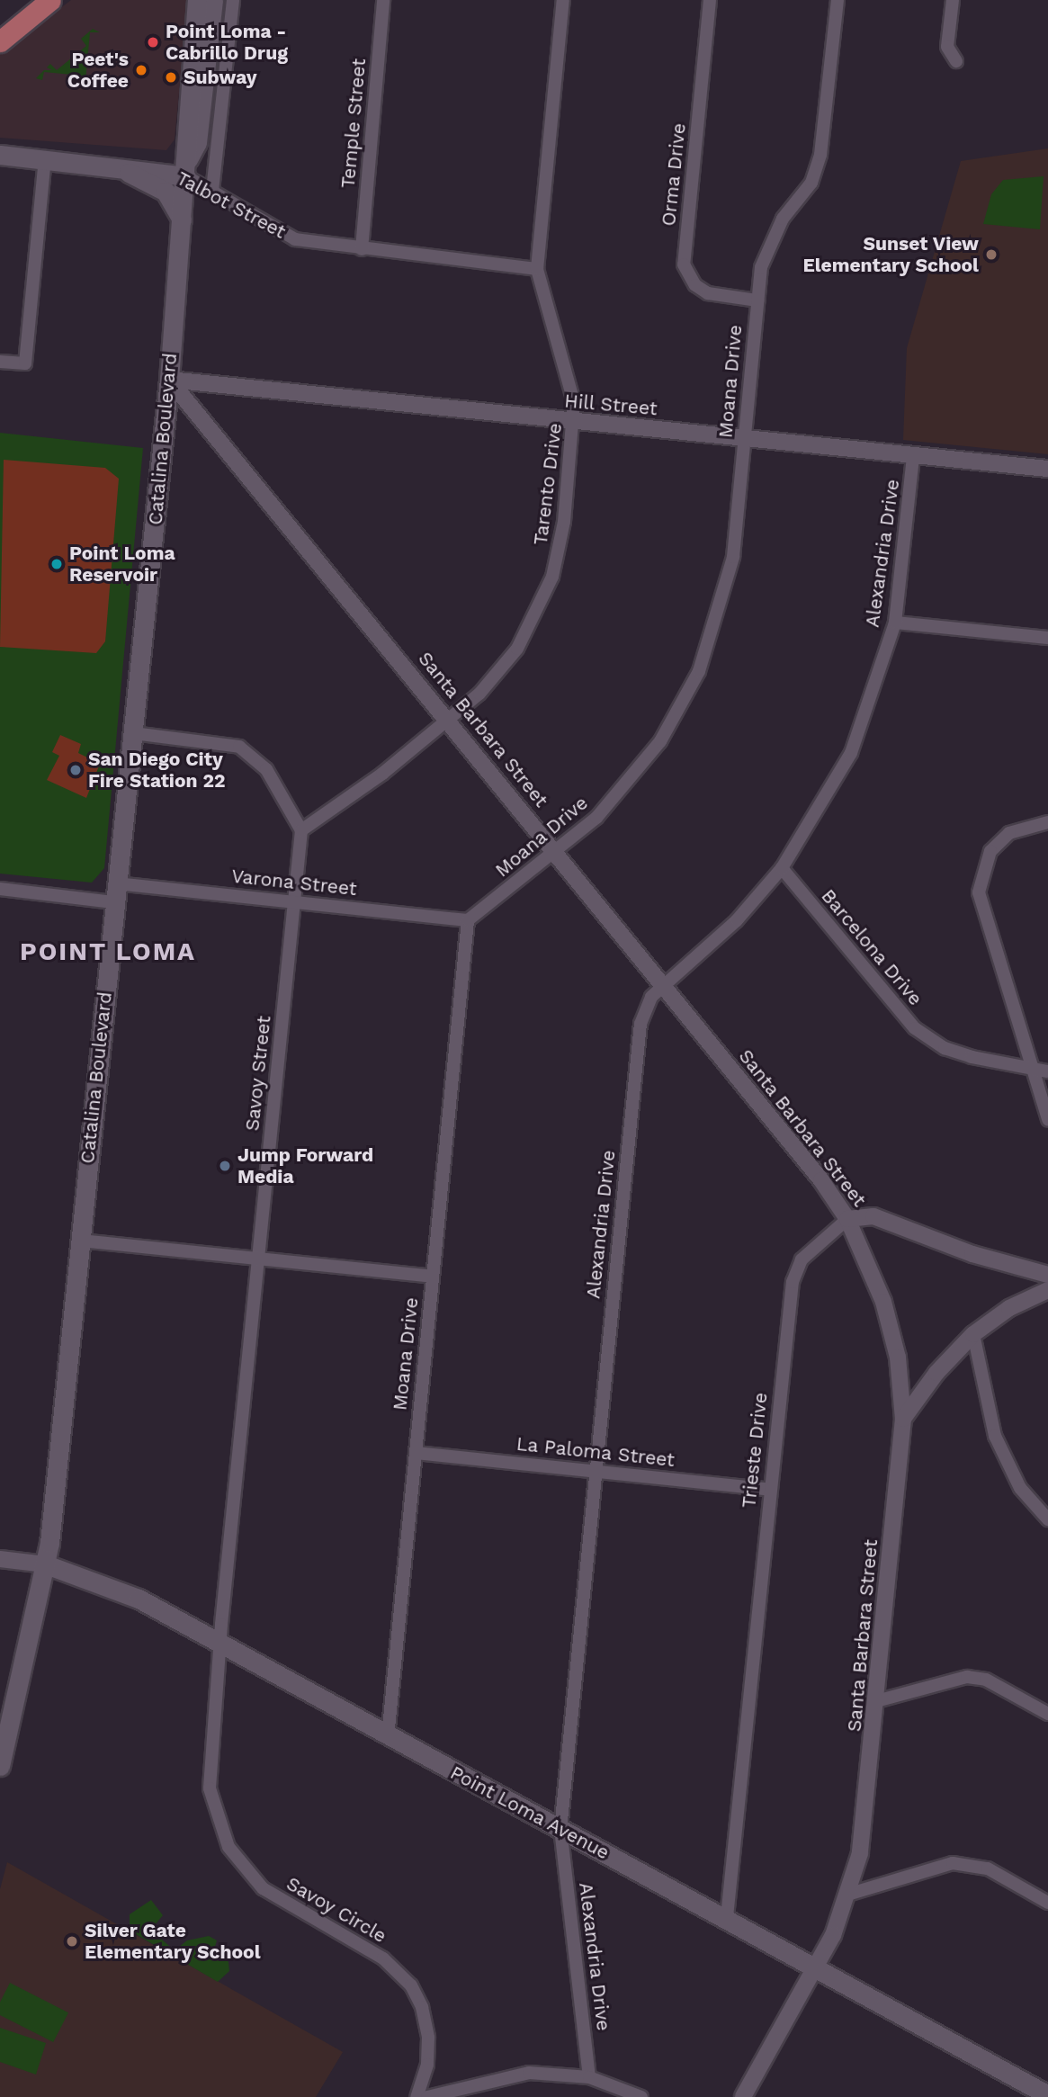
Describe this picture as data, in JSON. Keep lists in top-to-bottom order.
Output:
{
  "streets": {
    "main road": ["Talbot Street", "Catalina Boulevard", "Point Loma Avenue"],
    "street": [
      "Temple Street",
      "Orma Drive",
      "Moana Drive",
      "Hill Street",
      "Tarento Drive",
      "Alexandria Drive",
      "Santa Barbara Street",
      "Varona Street",
      "Barcelona Drive",
      "Savoy Street",
      "Trieste Drive",
      "La Paloma Street",
      "Savoy Circle"
    ]
  },
  "crossings": [
    ["Temple Street", "Talbot Street"],
    ["Orma Drive", "Moana Drive"],
    ["Talbot Street", "Catalina Boulevard"],
    ["Talbot Street", "Tarento Drive"],
    ["Moana Drive", "Hill Street"],
    ["Moana Drive", "Santa Barbara Street"],
    ["Moana Drive", "Varona Street"],
    ["Moana Drive", "La Paloma Street"],
    ["Moana Drive", "Point Loma Avenue"],
    ["Hill Street", "Catalina Boulevard"],
    ["Hill Street", "Tarento Drive"],
    ["Hill Street", "Alexandria Drive"],
    ["Hill Street", "Santa Barbara Street"],
    ["Catalina Boulevard", "Santa Barbara Street"],
    ["Catalina Boulevard", "Varona Street"],
    ["Catalina Boulevard", "Point Loma Avenue"],
    ["Tarento Drive", "Santa Barbara Street"],
    ["Tarento Drive", "Savoy Street"],
    ["Alexandria Drive", "Santa Barbara Street"],
    ["Alexandria Drive", "Barcelona Drive"],
    ["Alexandria Drive", "La Paloma Street"],
    ["Alexandria Drive", "Point Loma Avenue"],
    ["Santa Barbara Street", "Trieste Drive"],
    ["Santa Barbara Street", "Point Loma Avenue"],
    ["Varona Street", "Savoy Street"],
    ["Savoy Street", "Point Loma Avenue"],
    ["Savoy Street", "Savoy Circle"],
    ["Trieste Drive", "La Paloma Street"],
    ["Trieste Drive", "Point Loma Avenue"],
    ["Point Loma Avenue", "Savoy Circle"]
  ],
  "districts": ["POINT LOMA"],
  "places": [
    "Point Loma - Cabrillo Drug",
    "Peet's Coffee",
    "Subway",
    "Sunset View Elementary School",
    "Point Loma Reservoir",
    "San Diego City Fire Station 22",
    "Jump Forward Media",
    "Silver Gate Elementary School"
  ]
}
